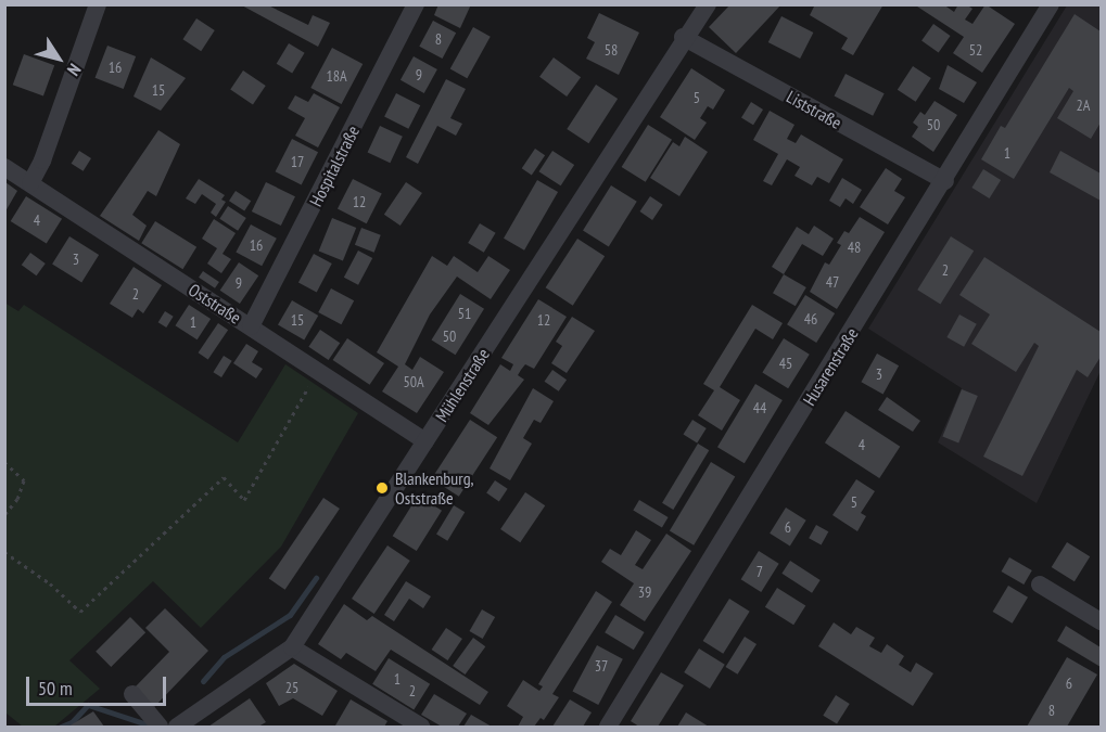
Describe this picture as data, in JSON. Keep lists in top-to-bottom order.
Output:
{
  "streets": {
    "street": [
      "Liststraße",
      "Hospitalstraße",
      "Oststraße",
      "Husarenstraße",
      "Mühlenstraße"
    ]
  },
  "crossings": [
    ["Liststraße", "Husarenstraße"],
    ["Liststraße", "Mühlenstraße"],
    ["Hospitalstraße", "Oststraße"],
    ["Oststraße", "Mühlenstraße"]
  ],
  "places": ["Blankenburg, Oststraße"],
  "house_numbers": [
    "8",
    "58",
    "52",
    "16",
    "9",
    "18A",
    "15",
    "5",
    "2A",
    "50",
    "1",
    "17",
    "12",
    "4",
    "16",
    "48",
    "3",
    "2",
    "47",
    "9",
    "2",
    "51",
    "46",
    "15",
    "12",
    "1",
    "50",
    "45",
    "3",
    "50A",
    "44",
    "4",
    "5",
    "6",
    "7",
    "39",
    "37",
    "1",
    "6",
    "25",
    "2",
    "8"
  ],
  "scale_bar": "50 m",
  "north": "bottom right"
}
